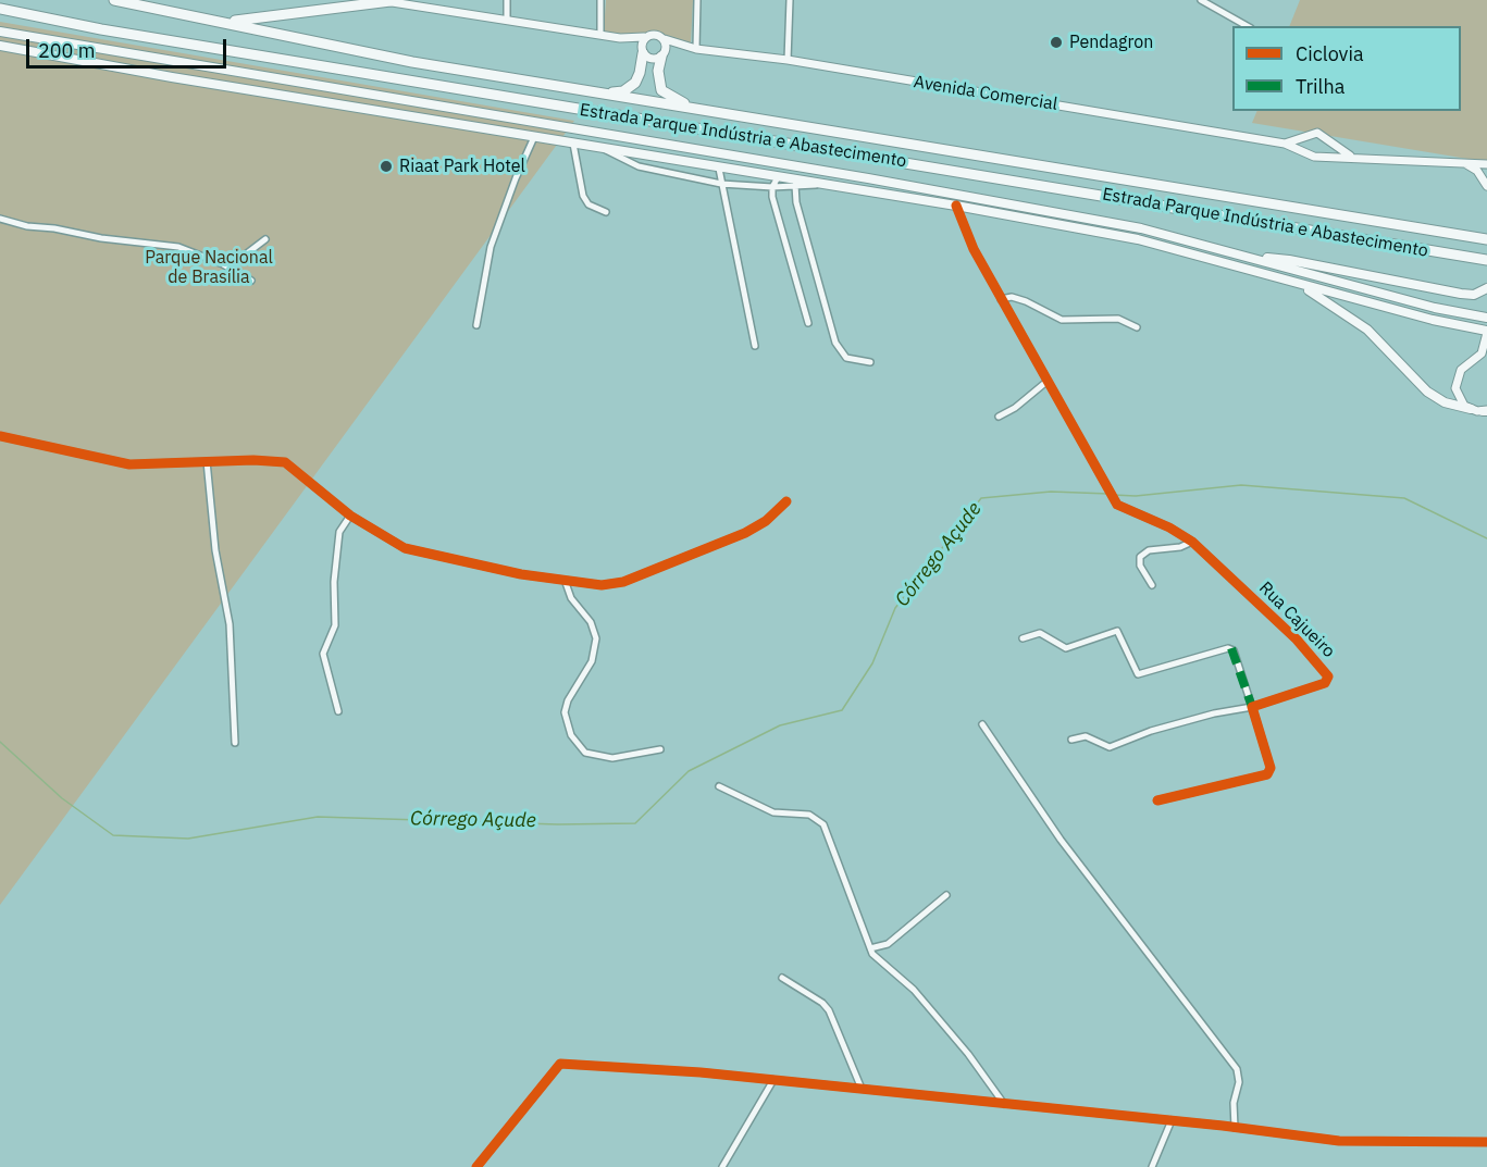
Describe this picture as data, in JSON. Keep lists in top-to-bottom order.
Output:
{
  "streets": {
    "highway": ["Estrada Parque Indústria e Abastecimento"],
    "street": ["Avenida Comercial", "Rua Cajueiro"]
  },
  "water": ["Córrego Açude"],
  "parks": ["Parque Nacional de Brasília"],
  "places": ["Pendagron", "Riaat Park Hotel"],
  "legend": ["Ciclovia", "Trilha"],
  "scale_bar": "200 m"
}
